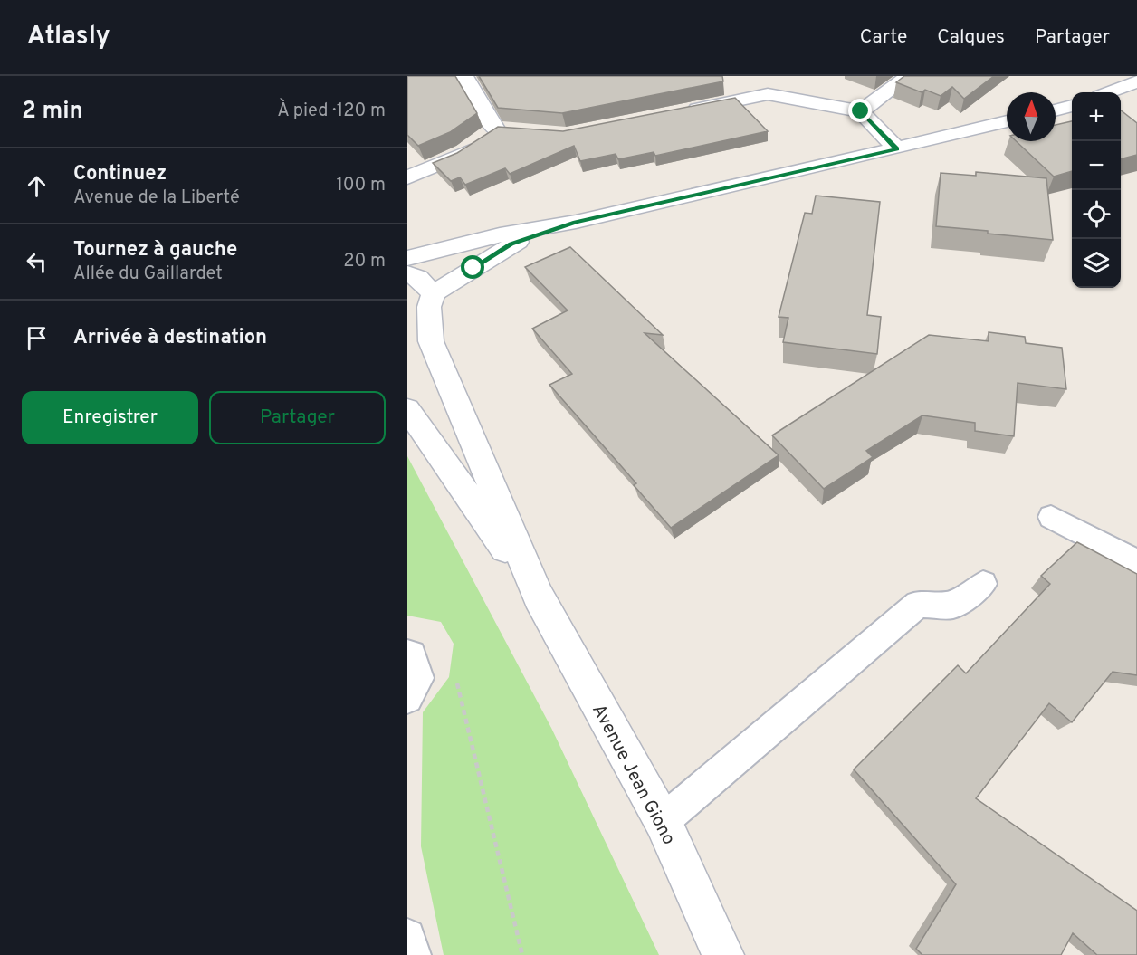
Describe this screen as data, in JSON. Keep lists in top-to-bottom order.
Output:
{
  "streets": {
    "street": ["Avenue Jean Giono"]
  },
  "north": "top",
  "page": {
    "header": "Atlasly",
    "nav": ["Carte", "Calques", "Partager"],
    "heading": ["2 min", "À pied · 120 m"],
    "map_buttons": ["+", "−"],
    "list": [
      ["Continuez", "Avenue de la Liberté", "100 m"],
      ["Tournez à gauche", "Allée du Gaillardet", "20 m"],
      "Arrivée à destination"
    ],
    "buttons": ["Enregistrer", "Partager"]
  }
}
